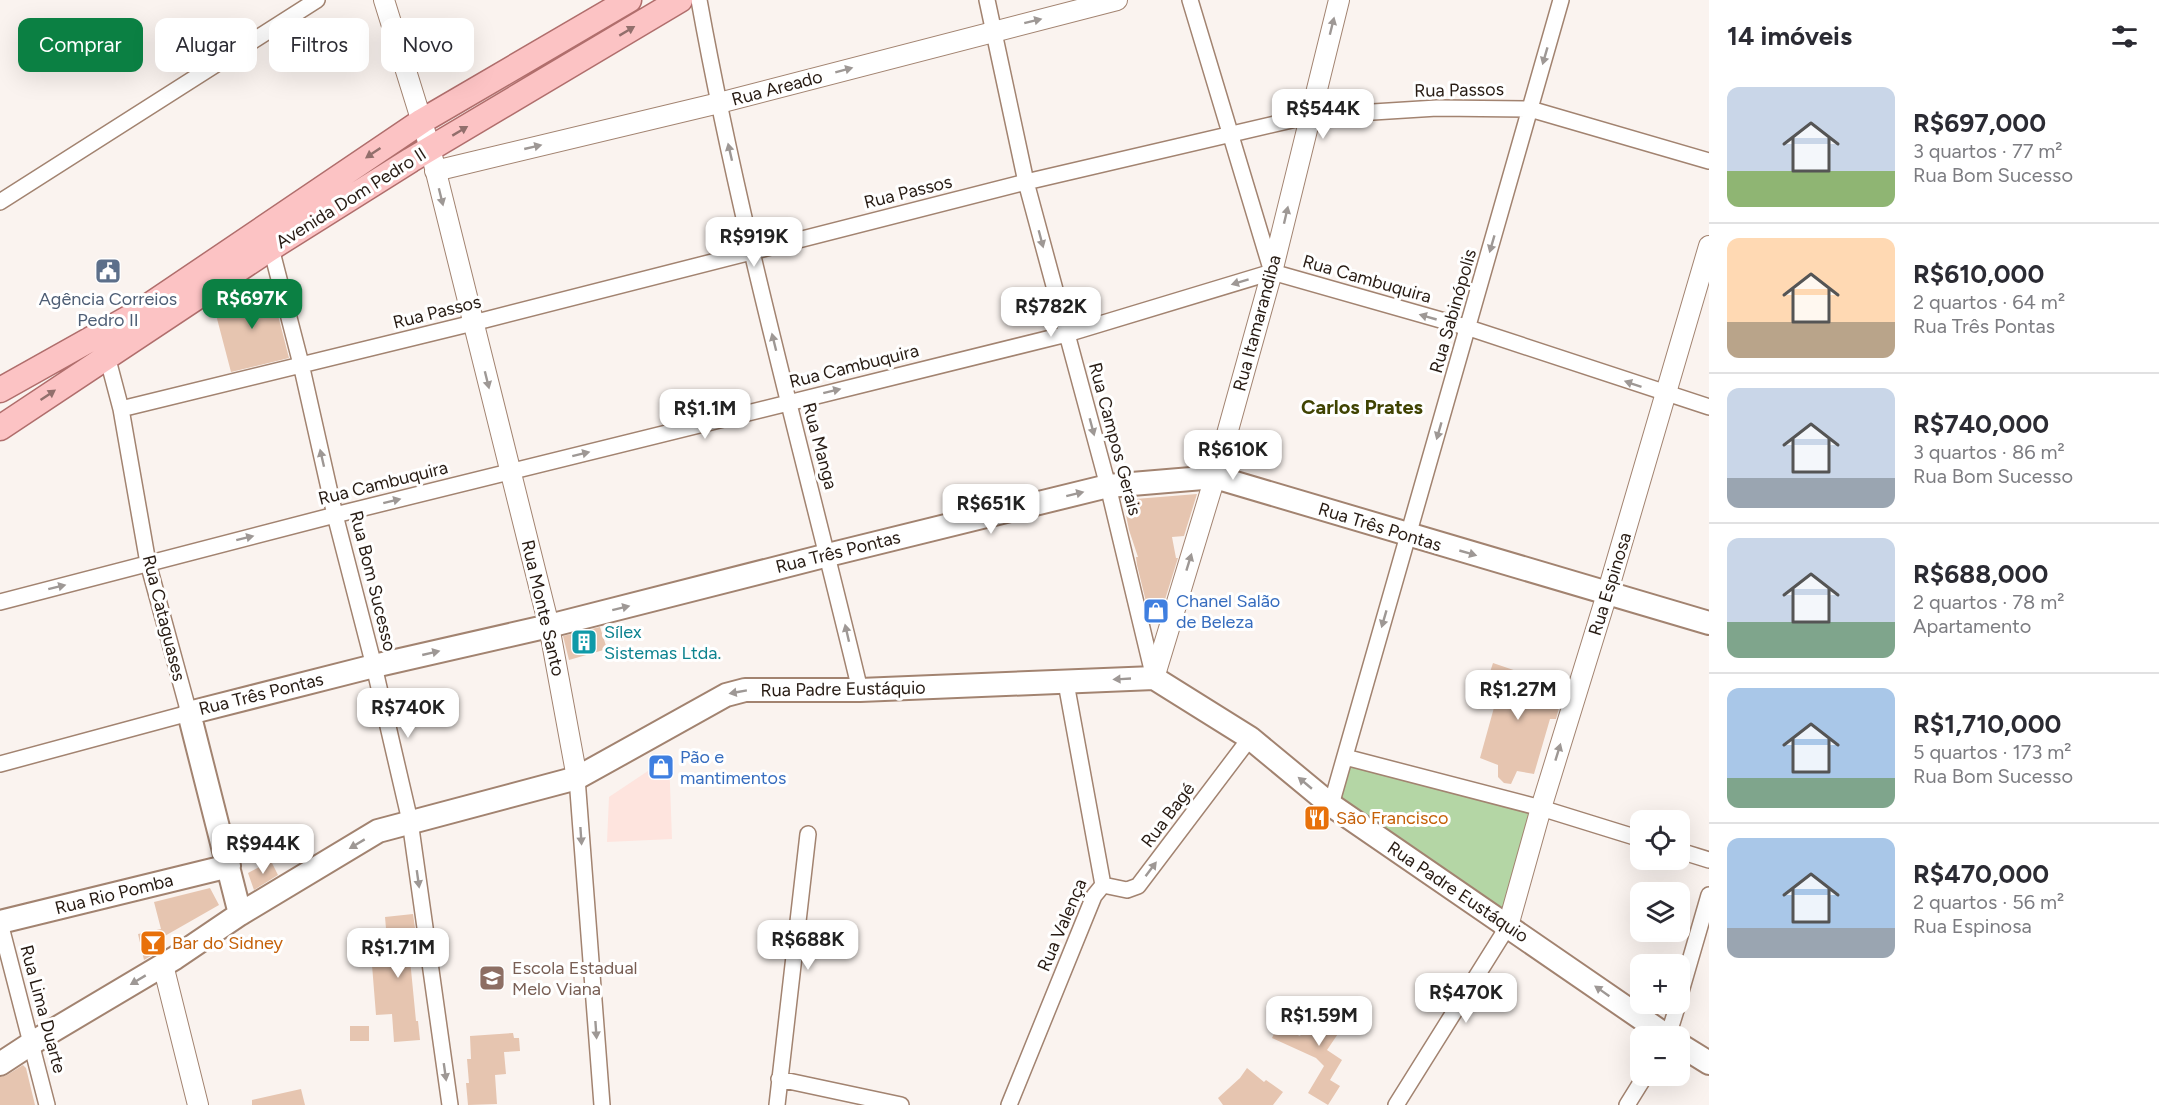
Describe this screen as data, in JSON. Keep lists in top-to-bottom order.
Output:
{
  "streets": {
    "main road": [
      "Avenida Dom Pedro II",
      "Rua Três Pontas",
      "Rua Cataguases",
      "Rua Padre Eustáquio",
      "Rua Rio Pomba"
    ],
    "street": [
      "Rua Areado",
      "Rua Passos",
      "Rua Cambuquira",
      "Rua Sabinópolis",
      "Rua Itamarandiba",
      "Rua Campos Gerais",
      "Rua Manga",
      "Rua Bom Sucesso",
      "Rua Espinosa",
      "Rua Monte Santo",
      "Rua Bagé",
      "Rua Valença",
      "Rua Lima Duarte"
    ]
  },
  "crossings": [
    ["Rua Areado", "Avenida Dom Pedro II"],
    ["Rua Areado", "Rua Campos Gerais"],
    ["Rua Areado", "Rua Manga"],
    ["Rua Areado", "Rua Monte Santo"],
    ["Rua Passos", "Rua Sabinópolis"],
    ["Rua Passos", "Rua Itamarandiba"],
    ["Rua Passos", "Rua Campos Gerais"],
    ["Rua Passos", "Rua Manga"],
    ["Rua Passos", "Rua Bom Sucesso"],
    ["Rua Passos", "Rua Monte Santo"],
    ["Rua Passos", "Rua Cataguases"],
    ["Avenida Dom Pedro II", "Rua Bom Sucesso"],
    ["Avenida Dom Pedro II", "Rua Monte Santo"],
    ["Avenida Dom Pedro II", "Rua Cataguases"],
    ["Rua Cambuquira", "Rua Sabinópolis"],
    ["Rua Cambuquira", "Rua Itamarandiba"],
    ["Rua Cambuquira", "Rua Campos Gerais"],
    ["Rua Cambuquira", "Rua Manga"],
    ["Rua Cambuquira", "Rua Bom Sucesso"],
    ["Rua Cambuquira", "Rua Espinosa"],
    ["Rua Cambuquira", "Rua Monte Santo"],
    ["Rua Cambuquira", "Rua Cataguases"],
    ["Rua Sabinópolis", "Rua Três Pontas"],
    ["Rua Sabinópolis", "Rua Padre Eustáquio"],
    ["Rua Itamarandiba", "Rua Campos Gerais"],
    ["Rua Itamarandiba", "Rua Três Pontas"],
    ["Rua Itamarandiba", "Rua Padre Eustáquio"],
    ["Rua Campos Gerais", "Rua Três Pontas"],
    ["Rua Campos Gerais", "Rua Padre Eustáquio"],
    ["Rua Manga", "Rua Três Pontas"],
    ["Rua Manga", "Rua Padre Eustáquio"],
    ["Rua Três Pontas", "Rua Bom Sucesso"],
    ["Rua Três Pontas", "Rua Espinosa"],
    ["Rua Três Pontas", "Rua Monte Santo"],
    ["Rua Três Pontas", "Rua Cataguases"],
    ["Rua Bom Sucesso", "Rua Padre Eustáquio"],
    ["Rua Espinosa", "Rua Padre Eustáquio"],
    ["Rua Monte Santo", "Rua Padre Eustáquio"],
    ["Rua Cataguases", "Rua Padre Eustáquio"],
    ["Rua Cataguases", "Rua Rio Pomba"],
    ["Rua Padre Eustáquio", "Rua Bagé"],
    ["Rua Padre Eustáquio", "Rua Valença"],
    ["Rua Padre Eustáquio", "Rua Lima Duarte"],
    ["Rua Bagé", "Rua Valença"],
    ["Rua Rio Pomba", "Rua Lima Duarte"]
  ],
  "one_way": [
    "Rua Areado",
    "Rua Sabinópolis",
    "Rua Itamarandiba",
    "Rua Campos Gerais",
    "Rua Manga",
    "Rua Três Pontas",
    "Rua Monte Santo",
    "Rua Padre Eustáquio",
    "Rua Bagé"
  ],
  "districts": ["Carlos Prates"],
  "places": {
    "public building": ["Agência Correios Pedro II"],
    "shop": ["Chanel Salão de Beleza", "Pão e mantimentos"],
    "building": ["Sílex Sistemas Ltda."],
    "restaurant": ["São Francisco"],
    "bar": ["Bar do Sidney"],
    "school or university": ["Escola Estadual Melo Viana"]
  },
  "page": {
    "heading": "14 imóveis",
    "chip": [
      "Comprar",
      "Alugar",
      "Filtros",
      "Novo"
    ],
    "list": [
      {
        "name": "R$697,000",
        "note": "3 quartos · 77 m² · Rua Bom Sucesso"
      },
      {
        "name": "R$610,000",
        "note": "2 quartos · 64 m² · Rua Três Pontas"
      },
      {
        "name": "R$740,000",
        "note": "3 quartos · 86 m² · Rua Bom Sucesso"
      },
      {
        "name": "R$688,000",
        "note": "2 quartos · 78 m² · Apartamento"
      },
      {
        "name": "R$1,710,000",
        "note": "5 quartos · 173 m² · Rua Bom Sucesso"
      },
      {
        "name": "R$470,000",
        "note": "2 quartos · 56 m² · Rua Espinosa"
      }
    ],
    "price": [
      "R$544K",
      "R$919K",
      "R$697K",
      "R$782K",
      "R$1.1M",
      "R$610K",
      "R$651K",
      "R$1.27M",
      "R$740K",
      "R$944K",
      "R$688K",
      "R$1.71M",
      "R$470K",
      "R$1.59M"
    ],
    "map_buttons": ["+", "−"]
  }
}
